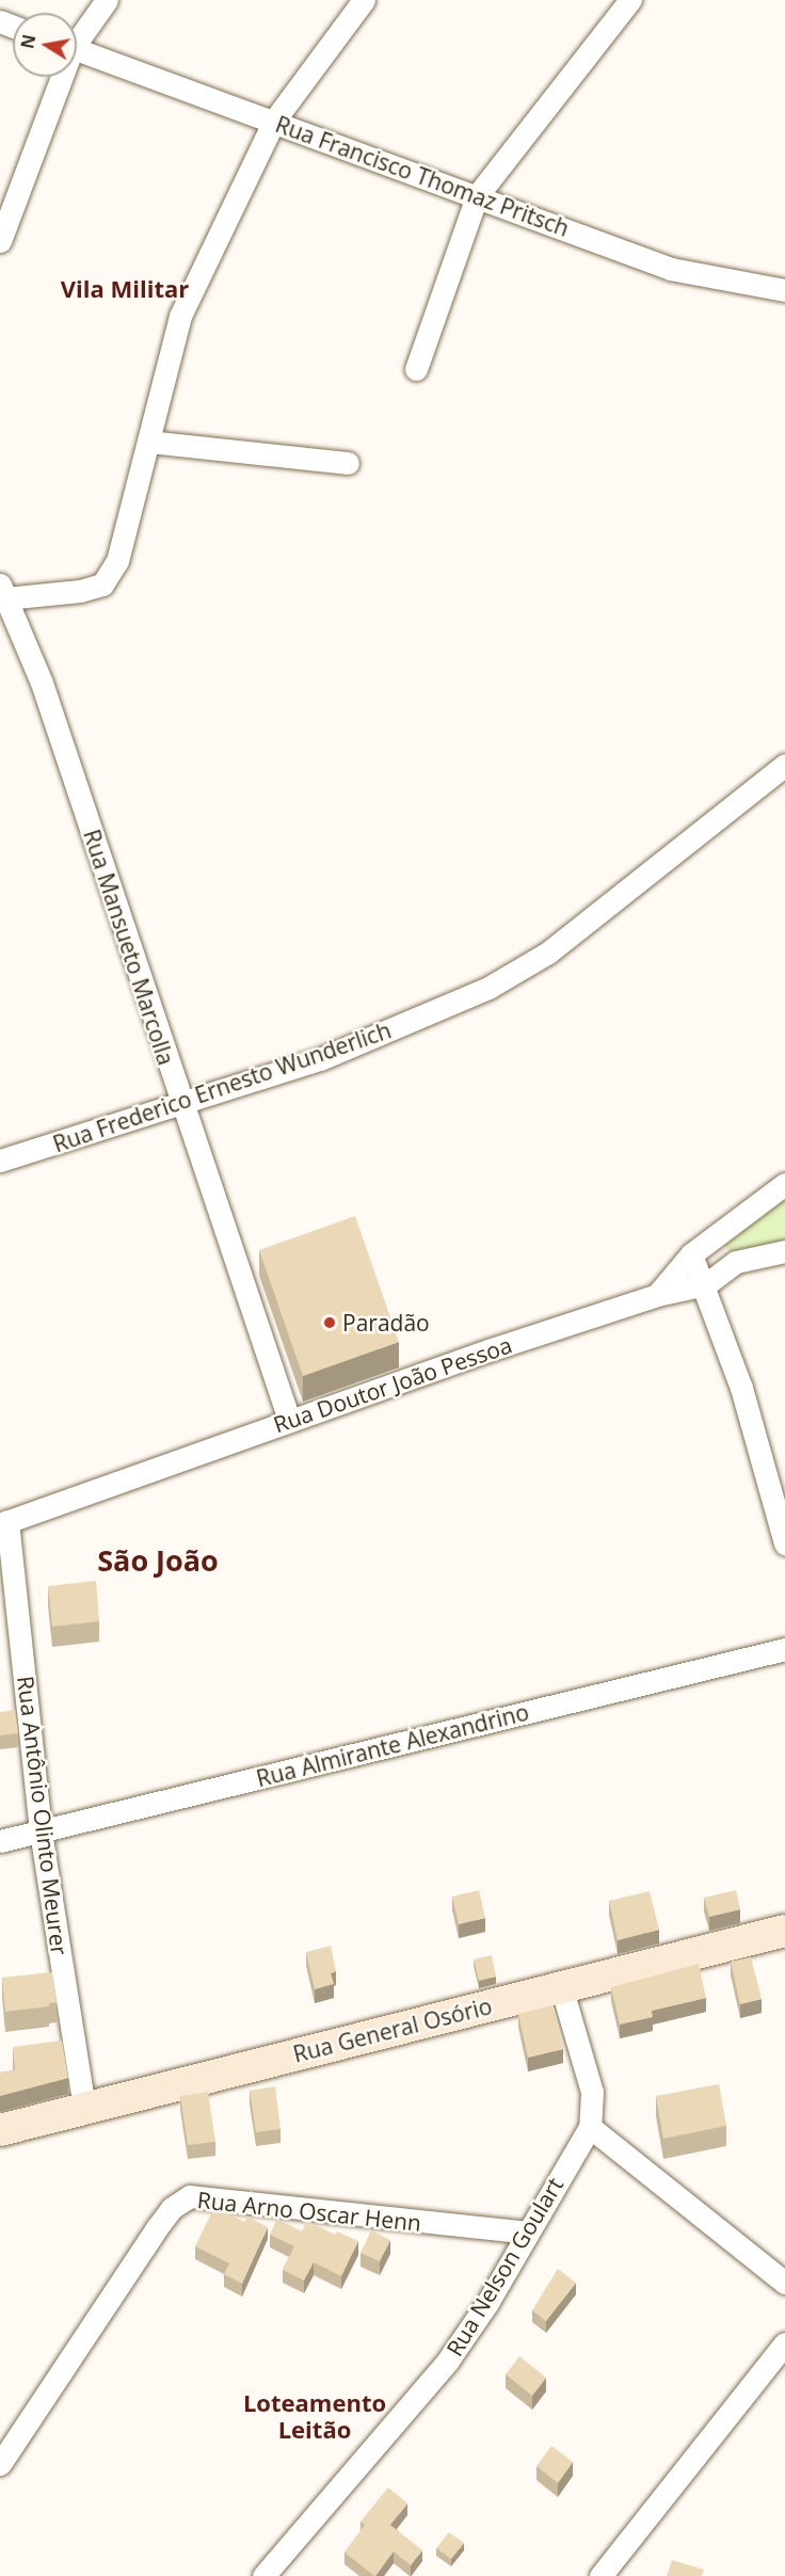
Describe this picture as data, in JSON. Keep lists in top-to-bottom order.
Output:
{
  "streets": {
    "street": [
      "Rua Francisco Thomaz Pritsch",
      "Rua Mansueto Marcolla",
      "Rua Frederico Ernesto Wunderlich",
      "Rua Doutor João Pessoa",
      "Rua Almirante Alexandrino",
      "Rua Antônio Olinto Meurer",
      "Rua General Osório",
      "Rua Arno Oscar Henn",
      "Rua Nelson Goulart"
    ]
  },
  "crossings": [
    ["Rua Mansueto Marcolla", "Rua Frederico Ernesto Wunderlich"],
    ["Rua Mansueto Marcolla", "Rua Doutor João Pessoa"],
    ["Rua Doutor João Pessoa", "Rua Antônio Olinto Meurer"],
    ["Rua Almirante Alexandrino", "Rua Antônio Olinto Meurer"],
    ["Rua Antônio Olinto Meurer", "Rua General Osório"],
    ["Rua Arno Oscar Henn", "Rua Nelson Goulart"]
  ],
  "districts": ["Vila Militar", "São João", "Loteamento Leitão"],
  "places": ["Paradão"],
  "north": "left"
}
